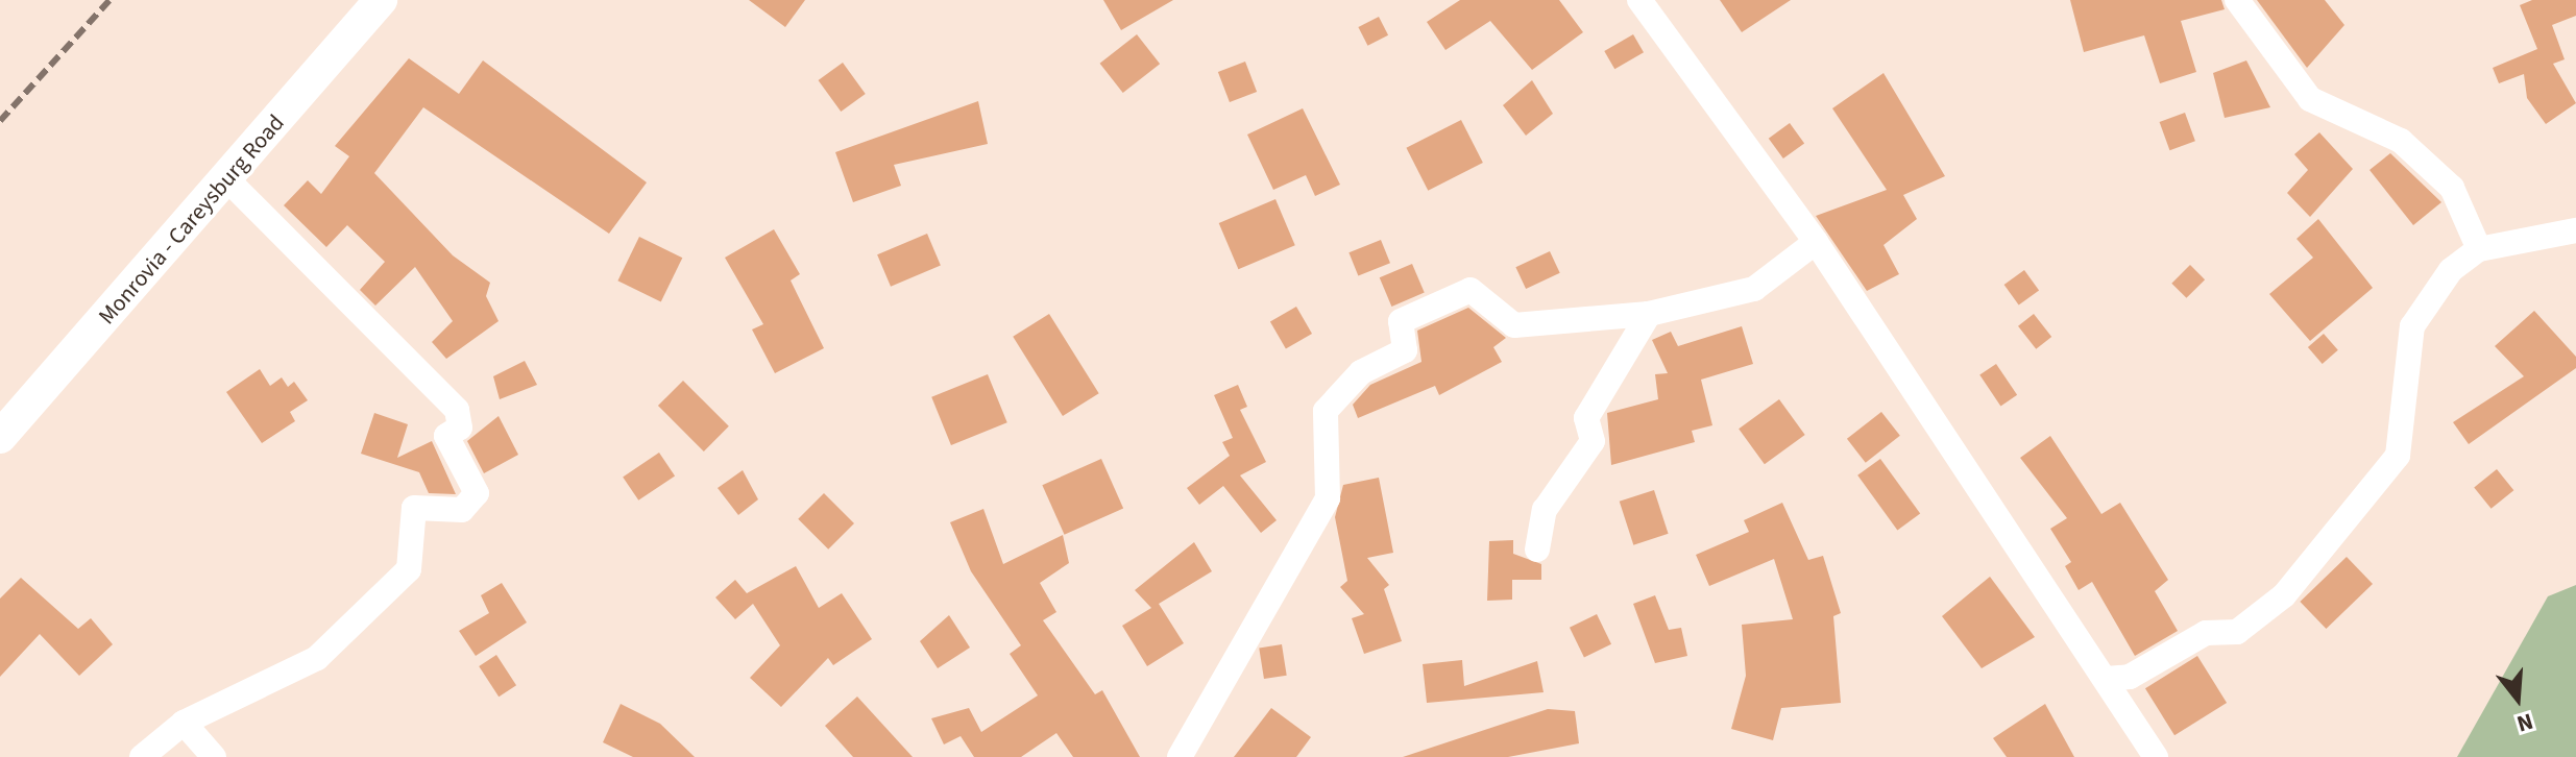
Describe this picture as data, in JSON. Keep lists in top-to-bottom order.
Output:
{
  "streets": {
    "main road": ["Monrovia - Careysburg Road"]
  },
  "north": "bottom"
}
